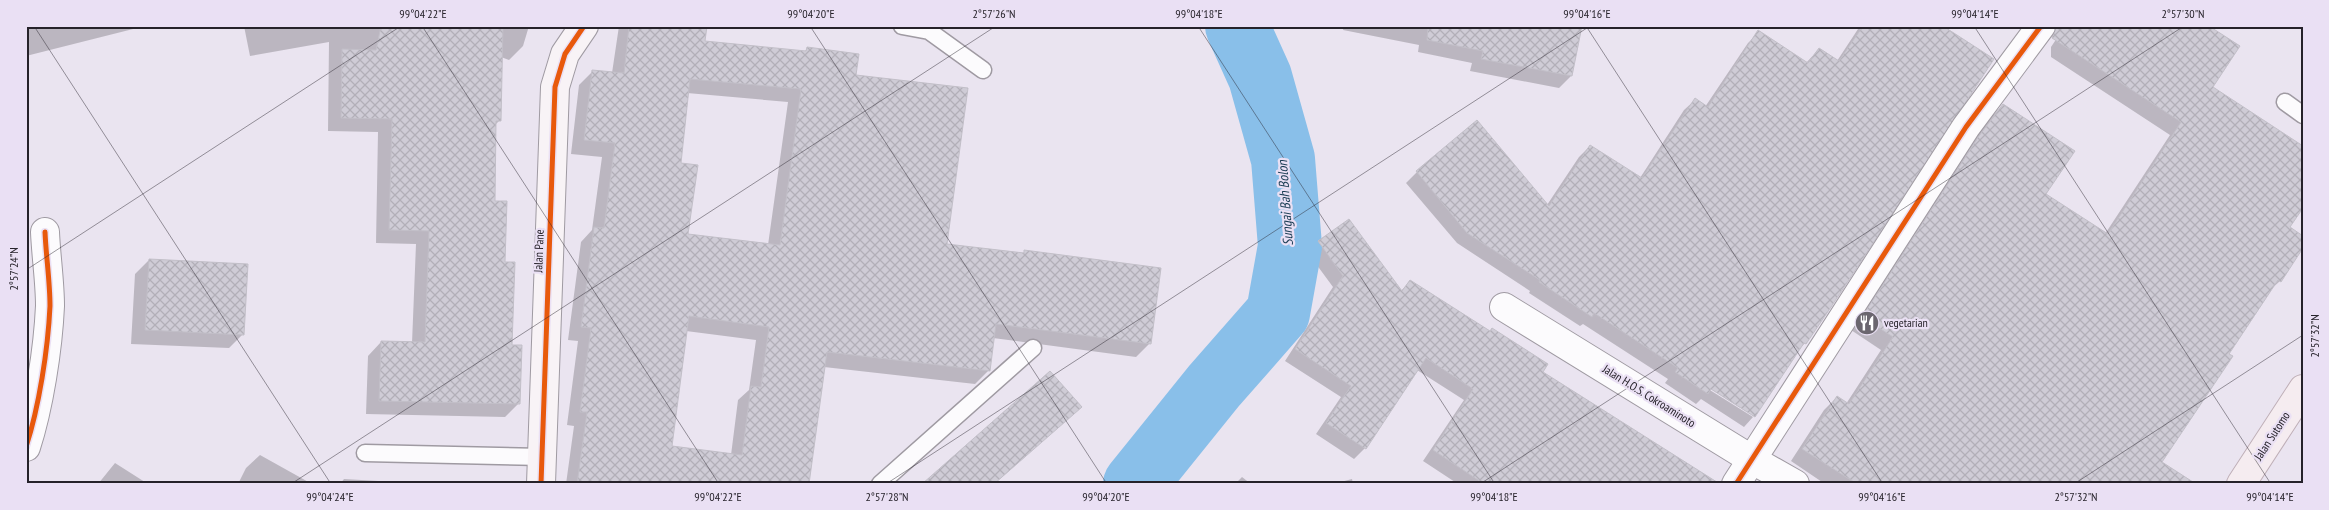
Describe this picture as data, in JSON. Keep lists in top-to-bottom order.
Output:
{
  "streets": {
    "main road": ["Jalan Sutomo"],
    "street": ["Jalan Pane", "Jalan H.O.S. Cokroaminoto"]
  },
  "water": ["Sungai Bah Bolon"],
  "places": {
    "restaurant": ["vegetarian"]
  },
  "coordinates": [
    "99°04'22\"E",
    "99°04'20\"E",
    "2°57'26\"N",
    "99°04'18\"E",
    "99°04'16\"E",
    "99°04'14\"E",
    "2°57'30\"N",
    "2°57'24\"N",
    "2°57'32\"N",
    "99°04'24\"E",
    "2°57'28\"N"
  ]
}
